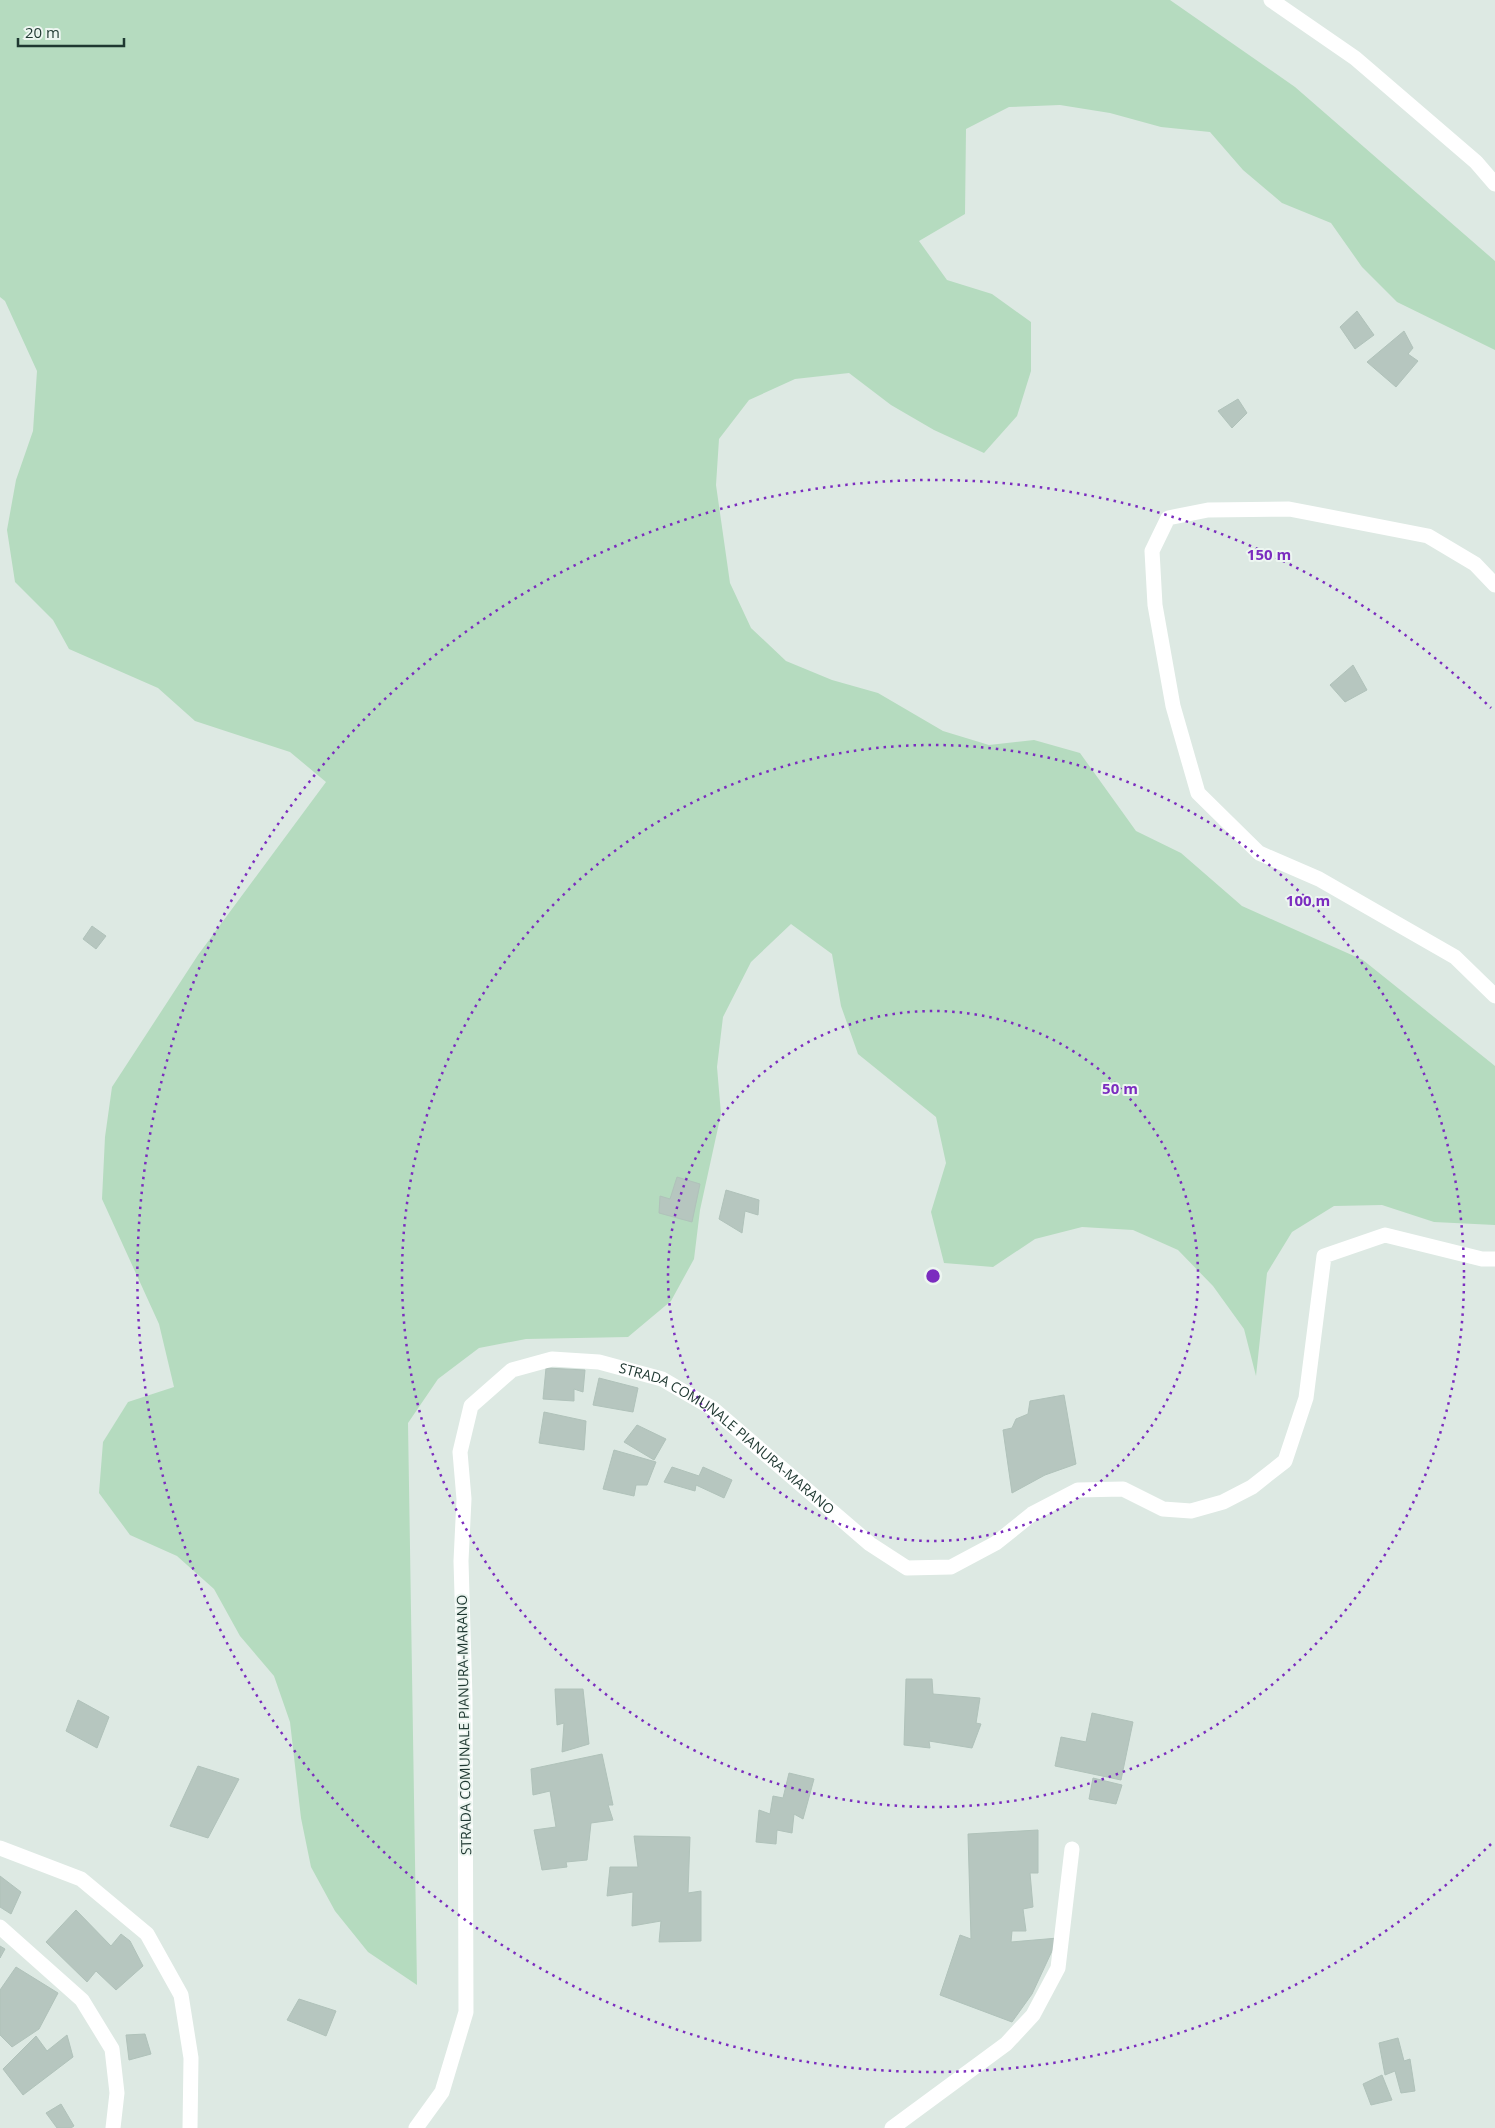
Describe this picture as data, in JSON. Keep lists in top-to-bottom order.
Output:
{
  "streets": {
    "street": ["STRADA COMUNALE PIANURA-MARANO"]
  },
  "scale_bar": "20 m",
  "rings": ["150 m", "100 m", "50 m"]
}
